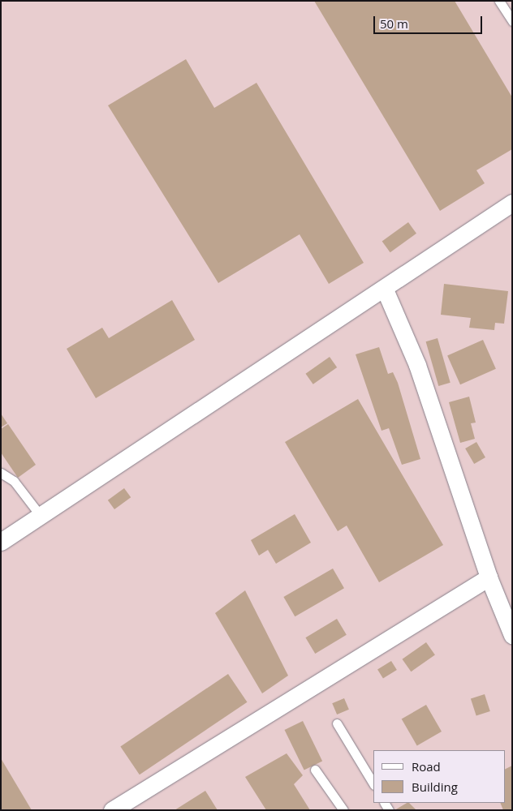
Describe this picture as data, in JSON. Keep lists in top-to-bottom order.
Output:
{
  "legend": ["Road", "Building"],
  "scale_bar": "50 m"
}
